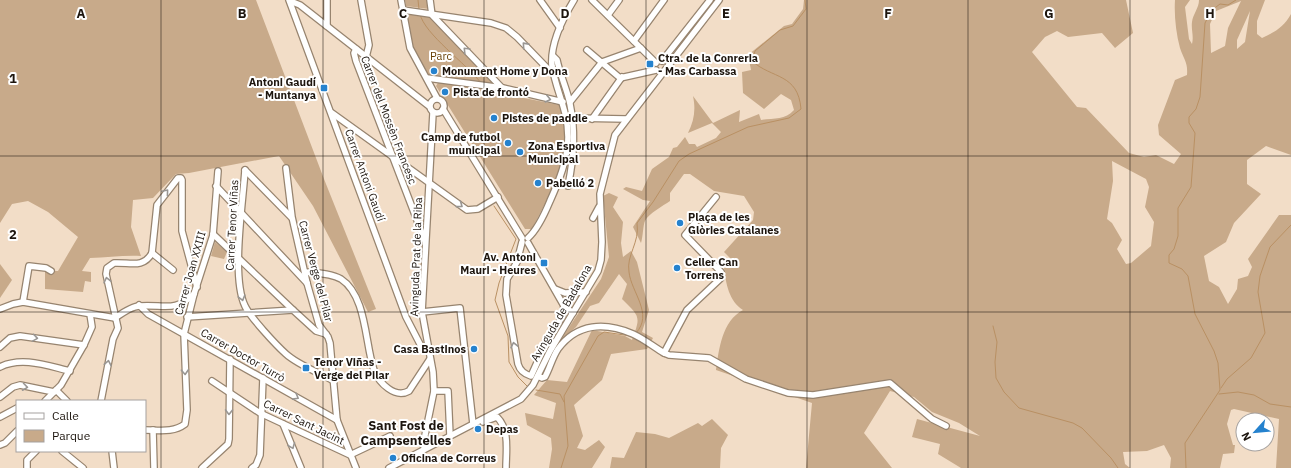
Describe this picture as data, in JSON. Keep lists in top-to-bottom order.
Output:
{
  "streets": {
    "street": [
      "Carrer del Mossèn Francesc",
      "Carrer Antoni Gaudí",
      "Carrer Tenor Viñas",
      "Avinguda Prat de la Riba",
      "Carrer Verge del Pilar",
      "Carrer Joan XXIII",
      "Avinguda de Badalona",
      "Carrer Doctor Turrò",
      "Carrer Sant Jacint"
    ]
  },
  "crossings": [
    ["Carrer del Mossèn Francesc", "Avinguda Prat de la Riba"],
    ["Carrer Antoni Gaudí", "Avinguda Prat de la Riba"],
    ["Carrer Tenor Viñas", "Carrer Verge del Pilar"],
    ["Avinguda Prat de la Riba", "Avinguda de Badalona"],
    ["Carrer Verge del Pilar", "Carrer Doctor Turrò"],
    ["Carrer Verge del Pilar", "Carrer Sant Jacint"],
    ["Carrer Joan XXIII", "Carrer Doctor Turrò"]
  ],
  "one_way": ["Carrer Doctor Turrò"],
  "districts": ["Sant Fost de Campsentelles"],
  "parks": ["Parc"],
  "places": {
    "transit": [
      "Ctra. de la Conreria - Mas Carbassa",
      "Antoni Gaudí - Muntanya",
      "Av. Antoni Mauri - Heures",
      "Tenor Viñas - Verge del Pilar"
    ],
    "other": [
      "Monument Home y Dona",
      "Pista de frontó",
      "Pistes de paddle",
      "Camp de futbol municipal",
      "Zona Esportiva Municipal",
      "Pabelló 2",
      "Plaça de les Glòries Catalanes",
      "Celler Can Torrens",
      "Casa Bastinos",
      "Depas",
      "Oficina de Correus"
    ]
  },
  "legend": ["Calle", "Parque"],
  "north": "bottom left",
  "grid": {
    "columns": [
      "A",
      "B",
      "C",
      "D",
      "E",
      "F",
      "G",
      "H"
    ],
    "rows": ["1", "2"]
  }
}
